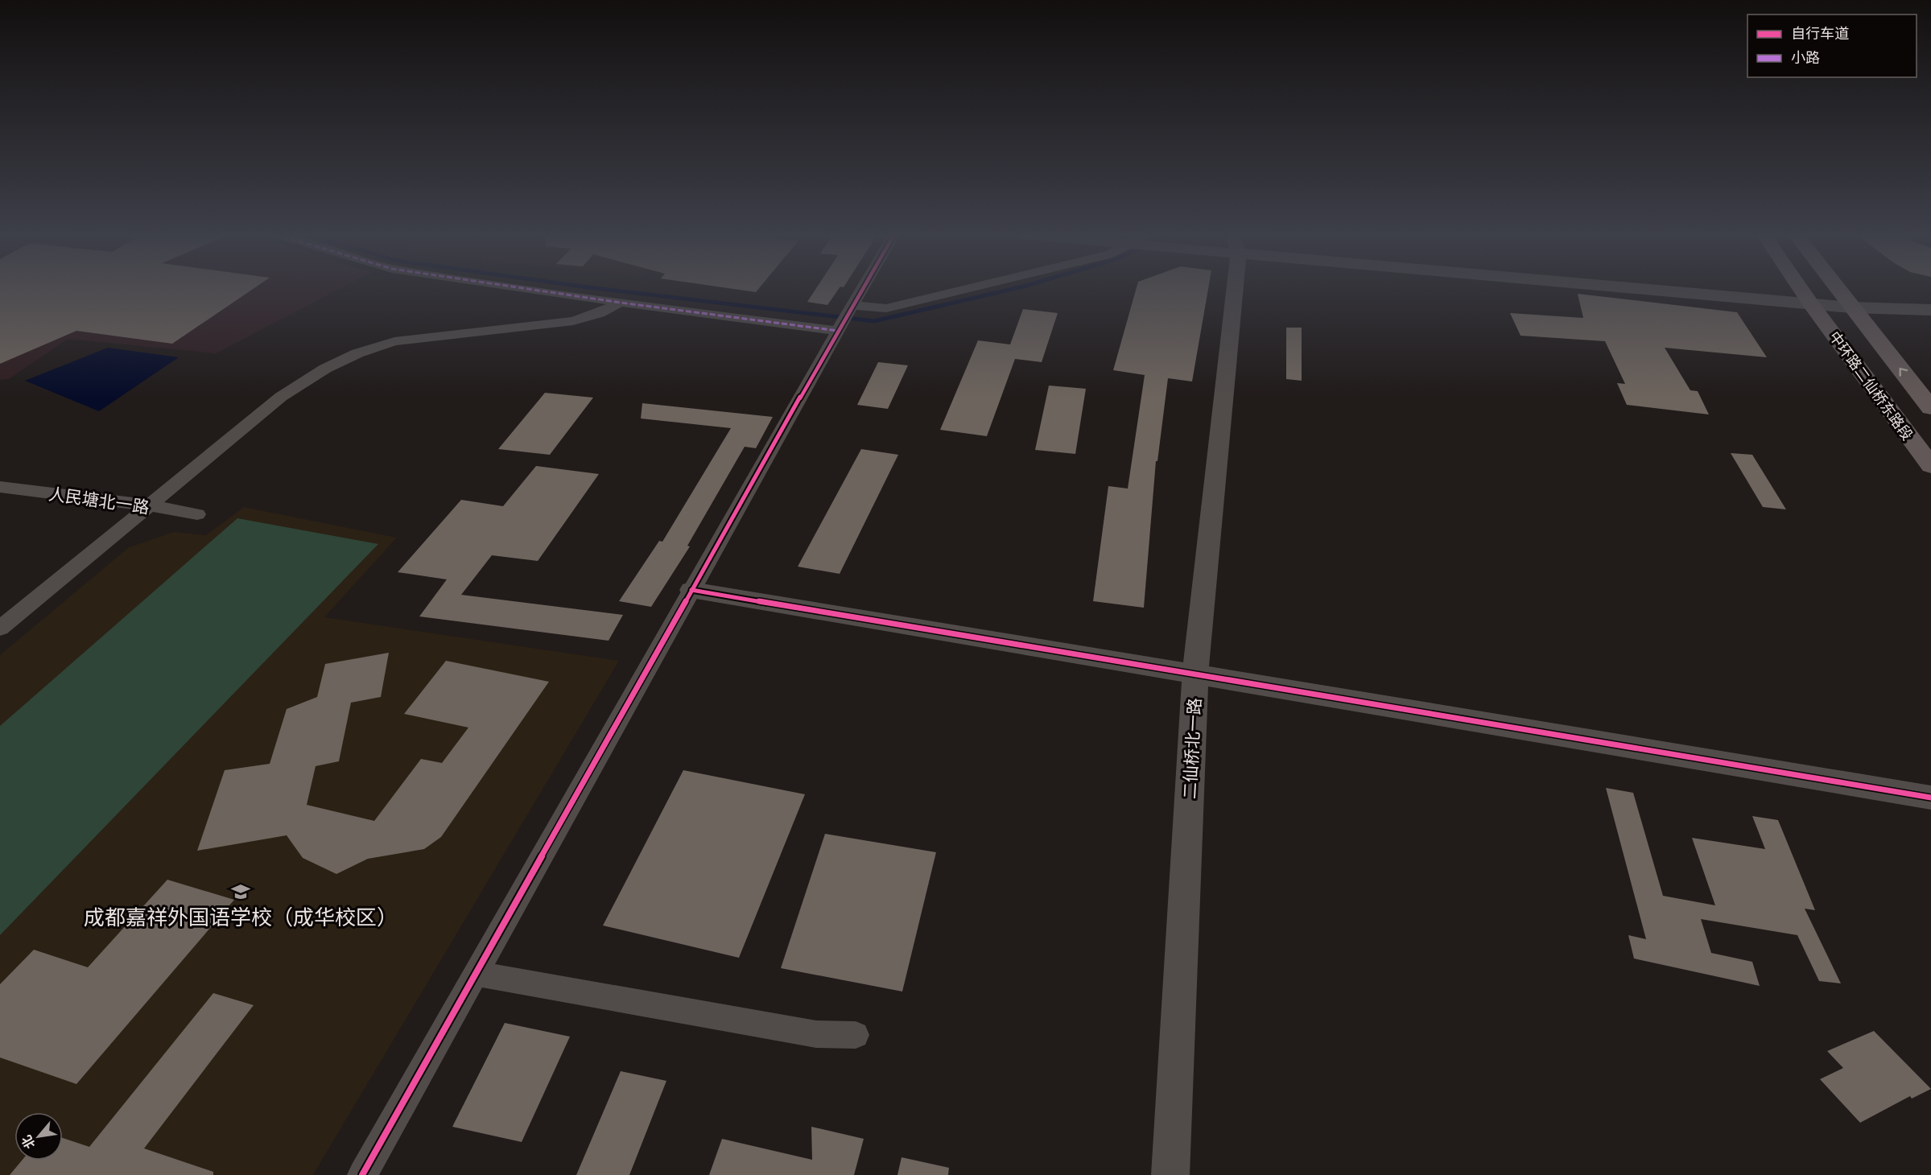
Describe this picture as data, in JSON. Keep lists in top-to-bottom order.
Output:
{
  "streets": {
    "main road": ["中环路二仙桥东路段"],
    "street": ["人民塘北一路", "二仙桥北一路"]
  },
  "places": {
    "school or university": ["成都嘉祥外国语学校（成华校区）"]
  },
  "legend": ["自行车道", "小路"],
  "north": "bottom left"
}
